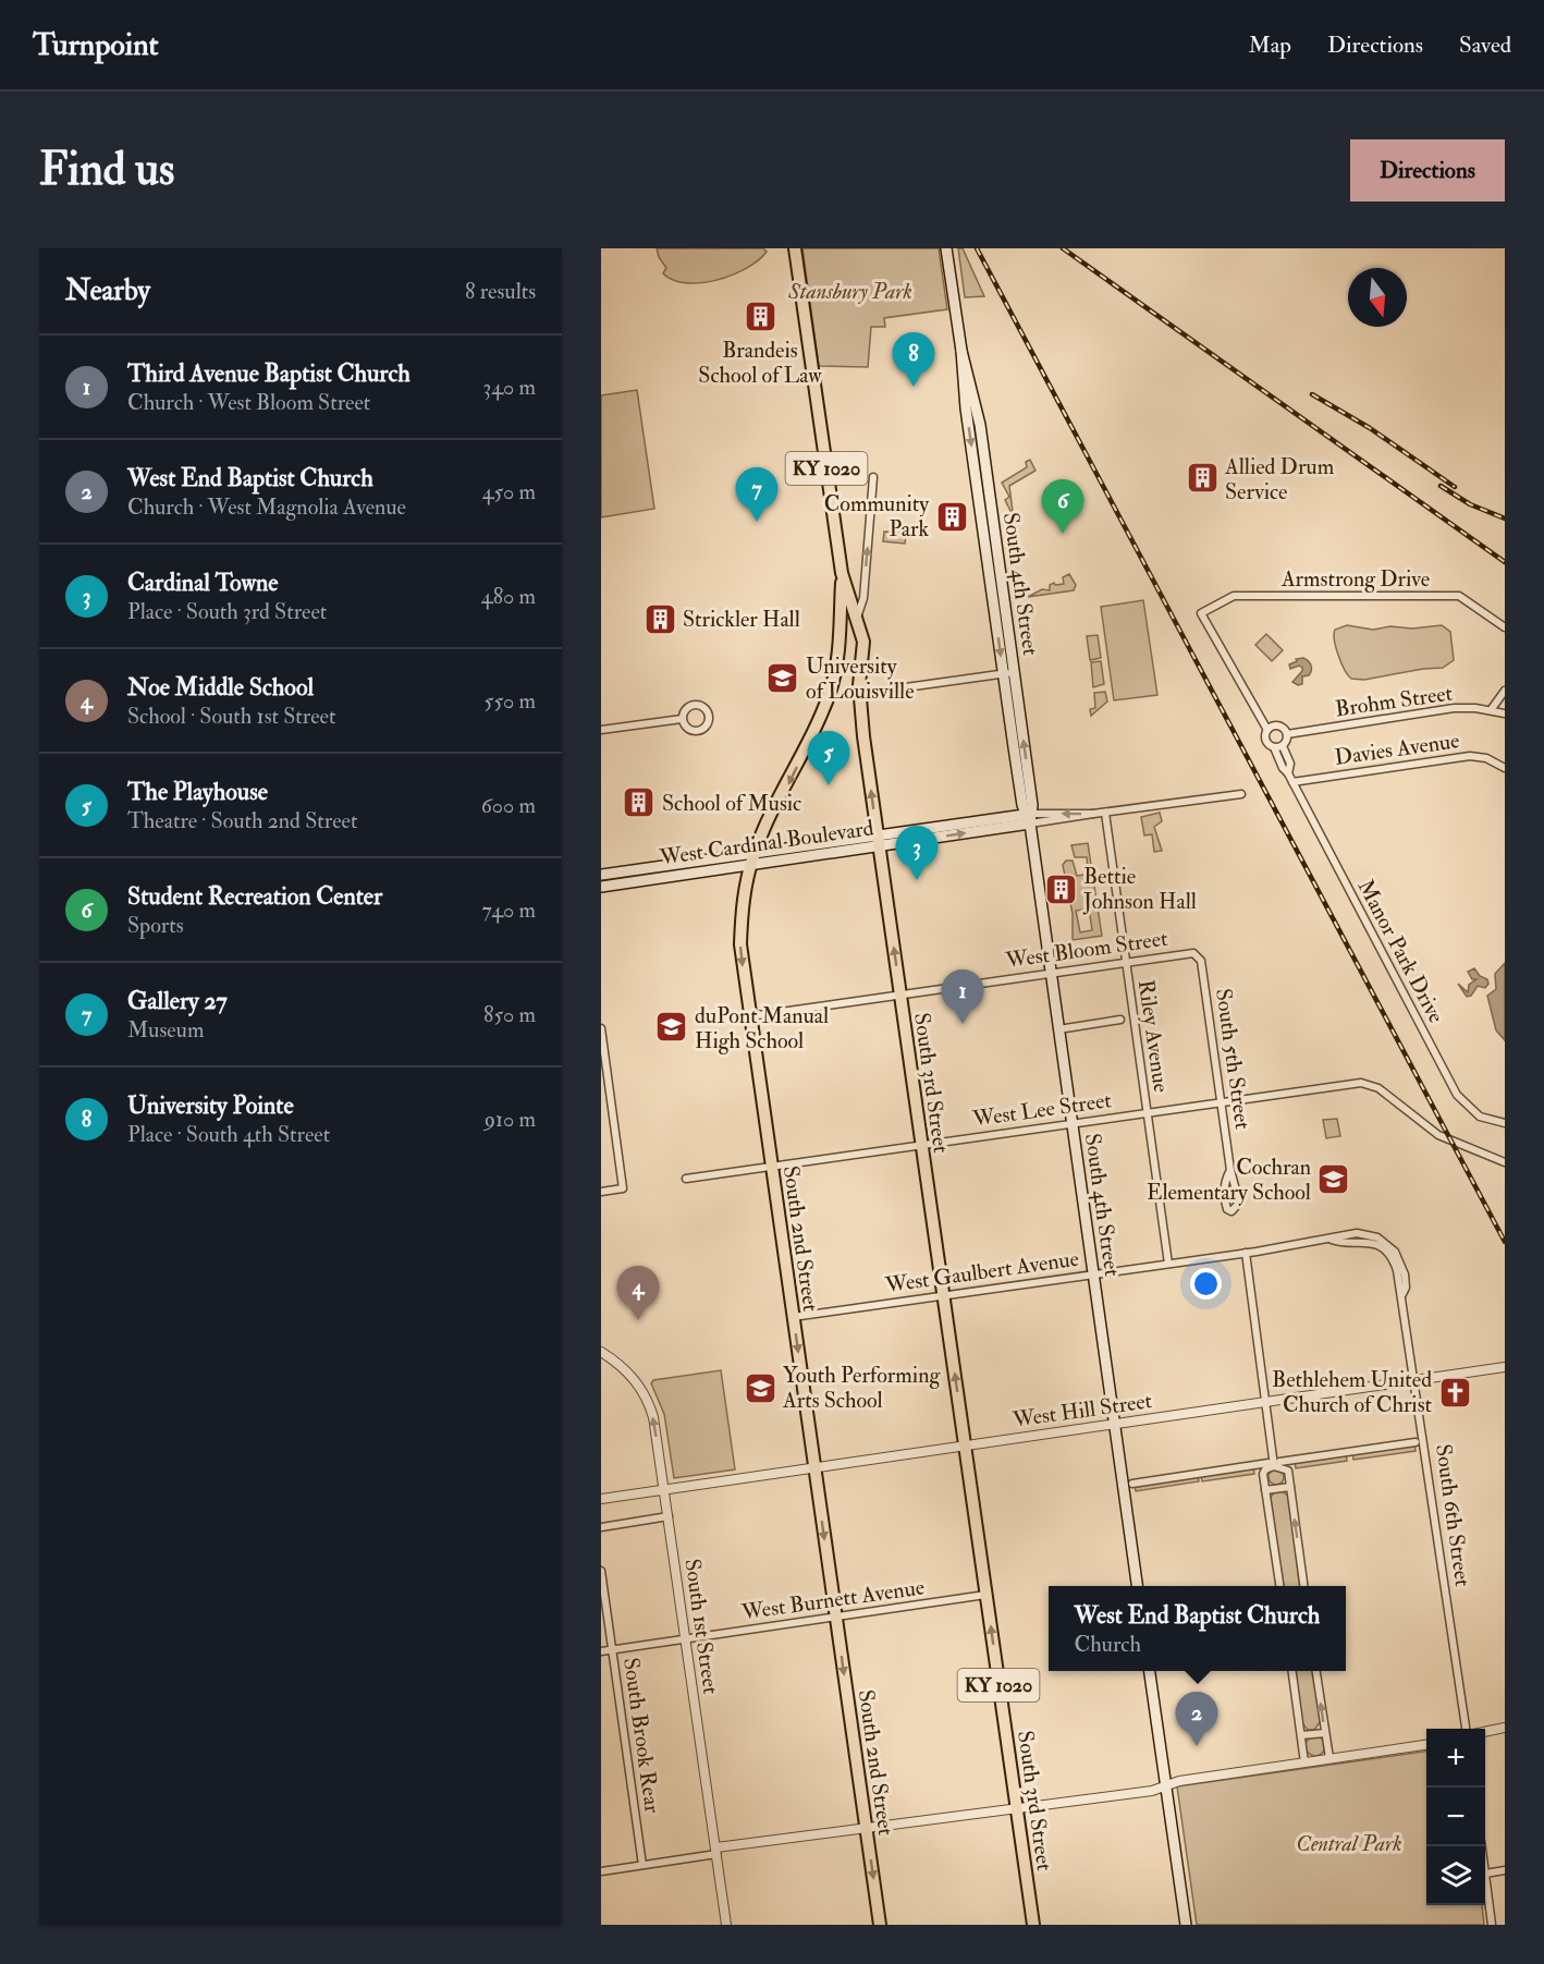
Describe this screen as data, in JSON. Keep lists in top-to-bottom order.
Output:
{
  "streets": {
    "main road": [
      "KY 1020",
      "South 4th Street",
      "West Cardinal Boulevard",
      "South 3rd Street",
      "South 2nd Street"
    ],
    "street": [
      "Armstrong Drive",
      "Brohm Street",
      "Davies Avenue",
      "West Bloom Street",
      "Manor Park Drive",
      "Riley Avenue",
      "South 5th Street",
      "West Lee Street",
      "West Gaulbert Avenue",
      "West Hill Street",
      "South 6th Street",
      "West Burnett Avenue",
      "South 1st Street",
      "South Brook Rear"
    ]
  },
  "crossings": [
    ["Armstrong Drive", "Manor Park Drive"],
    ["South 4th Street", "West Cardinal Boulevard"],
    ["South 4th Street", "West Bloom Street"],
    ["South 4th Street", "West Lee Street"],
    ["South 4th Street", "West Gaulbert Avenue"],
    ["South 4th Street", "West Hill Street"],
    ["Brohm Street", "Manor Park Drive"],
    ["Davies Avenue", "Manor Park Drive"],
    ["West Cardinal Boulevard", "Riley Avenue"],
    ["West Cardinal Boulevard", "South 3rd Street"],
    ["West Cardinal Boulevard", "South 2nd Street"],
    ["West Bloom Street", "Riley Avenue"],
    ["West Bloom Street", "South 5th Street"],
    ["West Bloom Street", "South 3rd Street"],
    ["West Bloom Street", "South 2nd Street"],
    ["Riley Avenue", "West Lee Street"],
    ["Riley Avenue", "West Gaulbert Avenue"],
    ["South 5th Street", "West Lee Street"],
    ["South 3rd Street", "West Lee Street"],
    ["South 3rd Street", "South 2nd Street"],
    ["South 3rd Street", "West Gaulbert Avenue"],
    ["South 3rd Street", "West Hill Street"],
    ["South 3rd Street", "West Burnett Avenue"],
    ["West Lee Street", "South 2nd Street"],
    ["South 2nd Street", "West Gaulbert Avenue"],
    ["South 2nd Street", "West Hill Street"],
    ["South 2nd Street", "West Burnett Avenue"],
    ["West Gaulbert Avenue", "South 6th Street"],
    ["West Hill Street", "South 6th Street"],
    ["West Hill Street", "South 1st Street"],
    ["West Burnett Avenue", "South 1st Street"],
    ["West Burnett Avenue", "South Brook Rear"]
  ],
  "one_way": ["South 3rd Street", "South 2nd Street"],
  "parks": ["Stansbury Park", "Central Park"],
  "places": {
    "building": [
      "Brandeis School of Law",
      "Allied Drum Service",
      "Community Park",
      "Strickler Hall",
      "School of Music",
      "Bettie Johnson Hall"
    ],
    "school or university": [
      "University of Louisville",
      "duPont Manual High School",
      "Cochran Elementary School",
      "Youth Performing Arts School"
    ],
    "church": ["Bethlehem United Church of Christ"]
  },
  "north": "bottom",
  "page": {
    "header": "Turnpoint",
    "nav": ["Map", "Directions", "Saved"],
    "buttons": "Directions",
    "title": "Find us",
    "heading": ["Nearby", "8 results"],
    "pins": [
      "8",
      "7",
      "6",
      "5",
      "3",
      "1",
      "4",
      "2"
    ],
    "list": [
      {
        "mark": "1",
        "name": "Third Avenue Baptist Church",
        "note": "Church · West Bloom Street",
        "value": "340 m"
      },
      {
        "mark": "2",
        "name": "West End Baptist Church",
        "note": "Church · West Magnolia Avenue",
        "value": "450 m"
      },
      {
        "mark": "3",
        "name": "Cardinal Towne",
        "note": "Place · South 3rd Street",
        "value": "480 m"
      },
      {
        "mark": "4",
        "name": "Noe Middle School",
        "note": "School · South 1st Street",
        "value": "550 m"
      },
      {
        "mark": "5",
        "name": "The Playhouse",
        "note": "Theatre · South 2nd Street",
        "value": "600 m"
      },
      {
        "mark": "6",
        "name": "Student Recreation Center",
        "note": "Sports",
        "value": "740 m"
      },
      {
        "mark": "7",
        "name": "Gallery 27",
        "note": "Museum",
        "value": "850 m"
      },
      {
        "mark": "8",
        "name": "University Pointe",
        "note": "Place · South 4th Street",
        "value": "910 m"
      }
    ],
    "popup": ["West End Baptist Church", "Church"],
    "map_buttons": ["+", "−"]
  }
}
